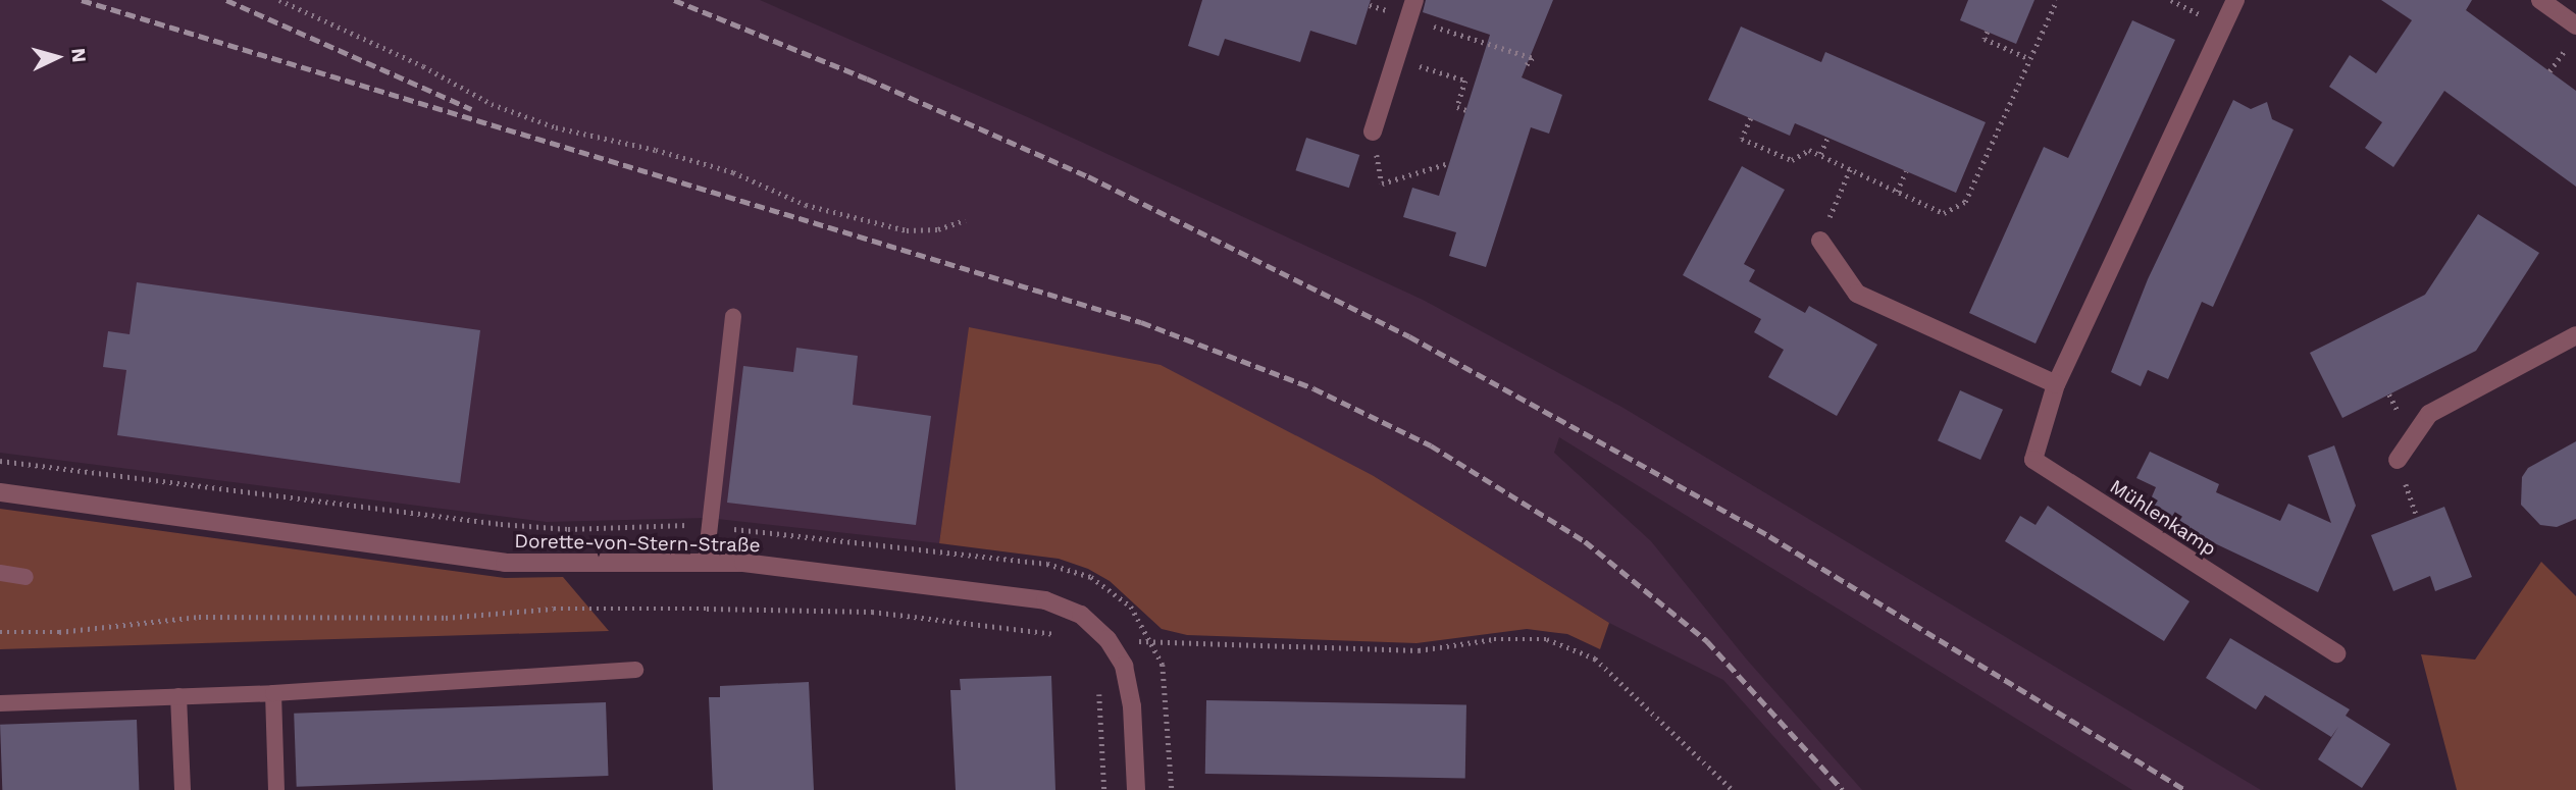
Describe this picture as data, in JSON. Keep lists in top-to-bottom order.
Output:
{
  "streets": {
    "street": ["Mühlenkamp", "Dorette-von-Stern-Straße"]
  },
  "north": "right"
}
